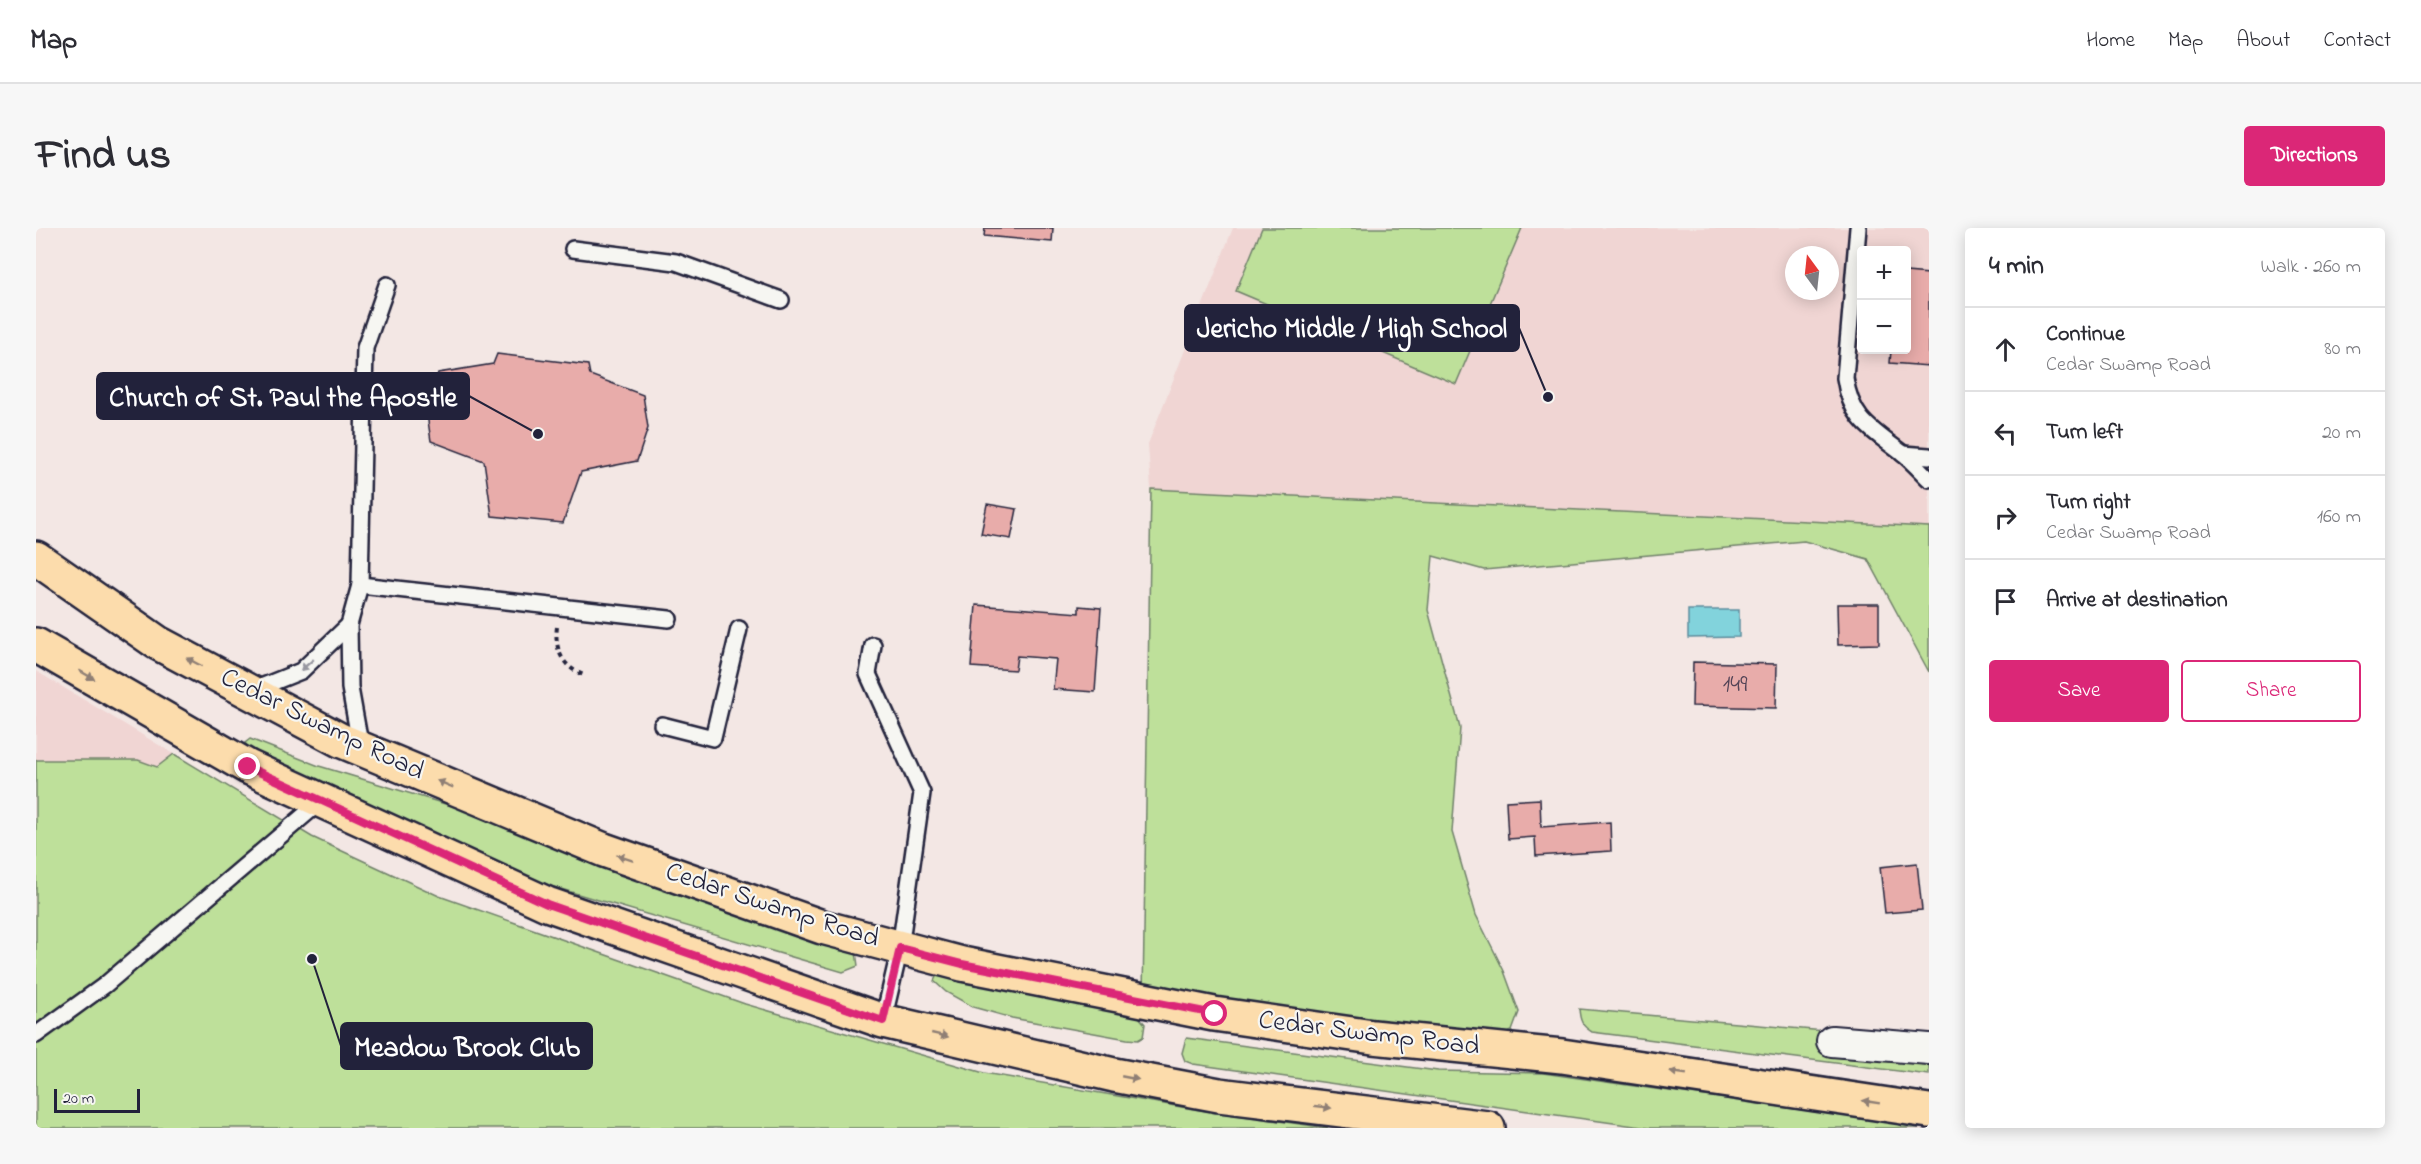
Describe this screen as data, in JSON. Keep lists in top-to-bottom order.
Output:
{
  "streets": {
    "main road": ["Cedar Swamp Road"]
  },
  "places": ["Jericho Middle / High School", "Church of St. Paul the Apostle", "Meadow Brook Club"],
  "house_numbers": ["149"],
  "scale_bar": "20 m",
  "north": "top",
  "page": {
    "header": "Map",
    "nav": [
      "Home",
      "Map",
      "About",
      "Contact"
    ],
    "title": "Find us",
    "buttons": [
      "Directions",
      ["Save", "Share"]
    ],
    "heading": ["4 min", "Walk · 260 m"],
    "map_buttons": ["+", "−"],
    "list": [
      ["Continue", "Cedar Swamp Road", "80 m"],
      ["Turn left", "20 m"],
      ["Turn right", "Cedar Swamp Road", "160 m"],
      "Arrive at destination"
    ],
    "scale": "20 m"
  }
}
